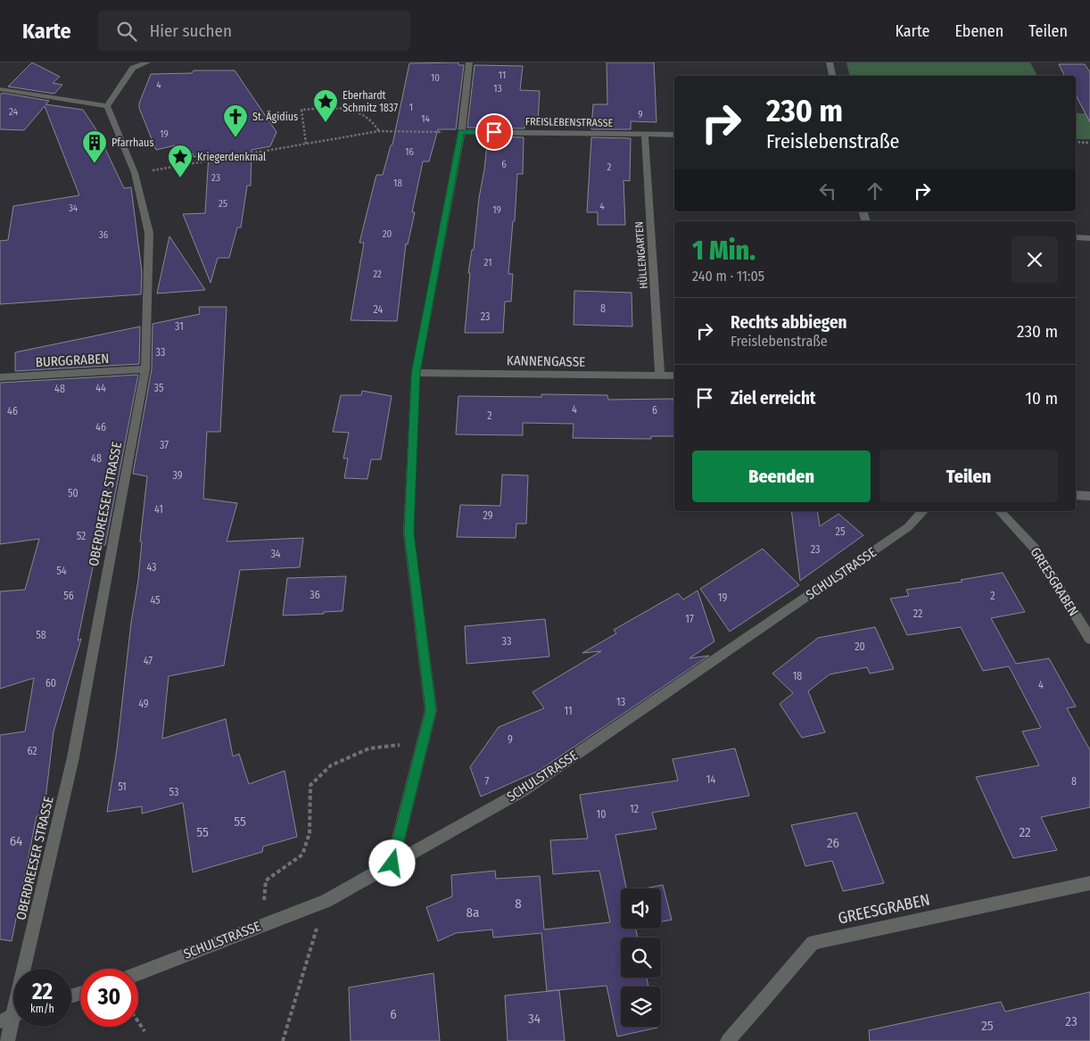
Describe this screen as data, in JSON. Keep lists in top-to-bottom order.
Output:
{
  "streets": {
    "street": [
      "FREISLEBENSTRASSE",
      "HÜLLENGARTEN",
      "BURGGRABEN",
      "KANNENGASSE",
      "OBERDREESER STRASSE",
      "SCHULSTRASSE",
      "GREESGRABEN"
    ]
  },
  "crossings": [
    ["FREISLEBENSTRASSE", "HÜLLENGARTEN"],
    ["HÜLLENGARTEN", "KANNENGASSE"],
    ["BURGGRABEN", "OBERDREESER STRASSE"]
  ],
  "places": {
    "place": ["Eberhardt Schmitz 1837", "Kriegerdenkmal"],
    "church": ["St. Ägidius"],
    "building": ["Pfarrhaus"]
  },
  "house_numbers": [
    "11",
    "10",
    "4",
    "13",
    "1",
    "24",
    "9",
    "14",
    "19",
    "16",
    "6",
    "2",
    "23",
    "18",
    "25",
    "4",
    "34",
    "19",
    "20",
    "36",
    "21",
    "22",
    "8",
    "24",
    "23",
    "31",
    "33",
    "44",
    "35",
    "48",
    "4",
    "6",
    "46",
    "2",
    "46",
    "37",
    "48",
    "39",
    "50",
    "41",
    "29",
    "25",
    "52",
    "23",
    "34",
    "43",
    "54",
    "36",
    "56",
    "2",
    "19",
    "45",
    "22",
    "17",
    "58",
    "33",
    "20",
    "47",
    "18",
    "60",
    "4",
    "13",
    "49",
    "11",
    "9",
    "62",
    "14",
    "7",
    "8",
    "51",
    "53",
    "12",
    "10",
    "55",
    "55",
    "22",
    "64",
    "26",
    "8",
    "8a",
    "6",
    "34",
    "23",
    "25"
  ],
  "page": {
    "header": "Karte",
    "search": "Hier suchen",
    "nav": ["Karte", "Ebenen", "Teilen"],
    "turn": ["230 m", "Freislebenstraße"],
    "heading": ["1 Min.", "240 m · 11:05"],
    "list": [
      {
        "name": "Rechts abbiegen",
        "note": "Freislebenstraße",
        "value": "230 m"
      },
      {
        "name": "Ziel erreicht",
        "value": "10 m"
      }
    ],
    "buttons": ["Beenden", "Teilen"],
    "speed": "22 km/h",
    "limit": "30"
  }
}
